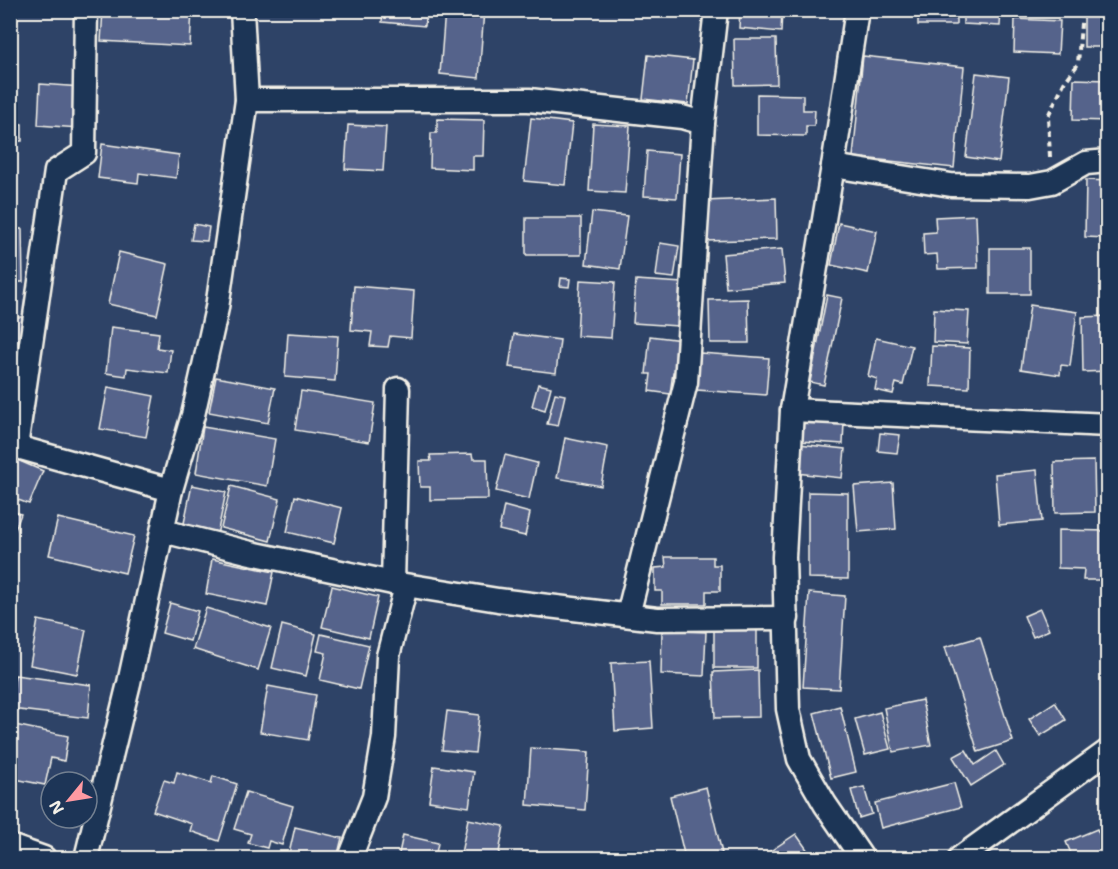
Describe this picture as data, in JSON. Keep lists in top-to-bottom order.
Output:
{
  "north": "bottom left"
}
